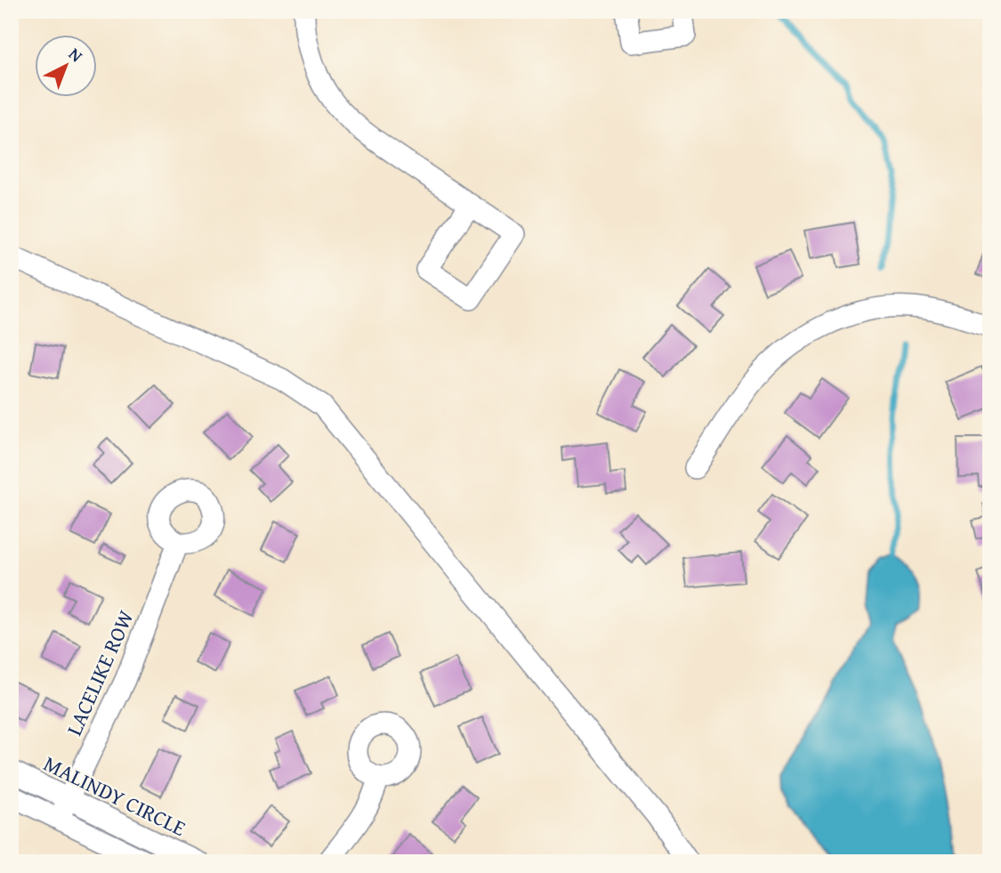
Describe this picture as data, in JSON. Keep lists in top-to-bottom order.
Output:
{
  "streets": {
    "street": ["LACELIKE ROW", "MALINDY CIRCLE"]
  },
  "crossings": [
    ["LACELIKE ROW", "MALINDY CIRCLE"]
  ],
  "north": "top right"
}
